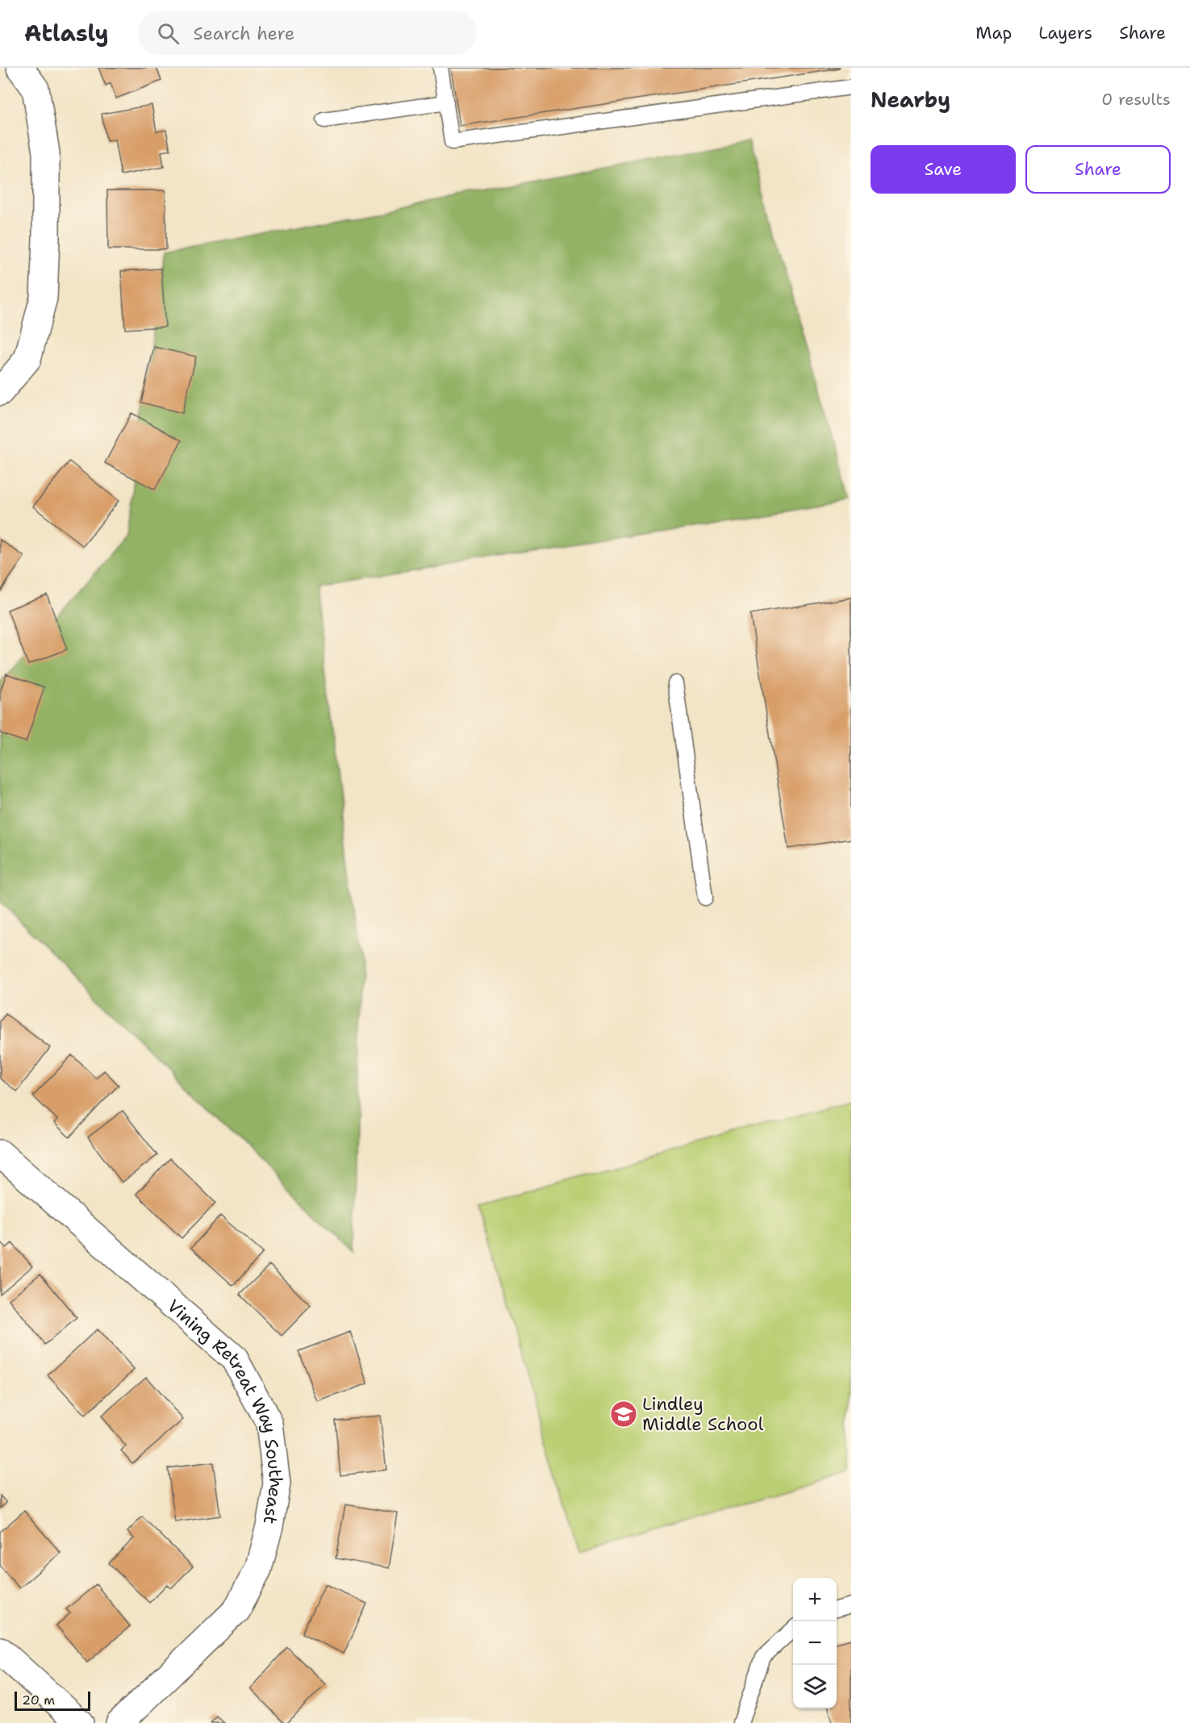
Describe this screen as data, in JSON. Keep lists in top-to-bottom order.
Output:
{
  "streets": {
    "street": ["Vining Retreat Way Southeast"]
  },
  "places": {
    "school or university": ["Lindley Middle School"]
  },
  "scale_bar": "20 m",
  "page": {
    "header": "Atlasly",
    "search": "Search here",
    "nav": ["Map", "Layers", "Share"],
    "heading": ["Nearby", "0 results"],
    "buttons": ["Save", "Share"],
    "map_buttons": ["+", "−"],
    "scale": "20 m"
  }
}
